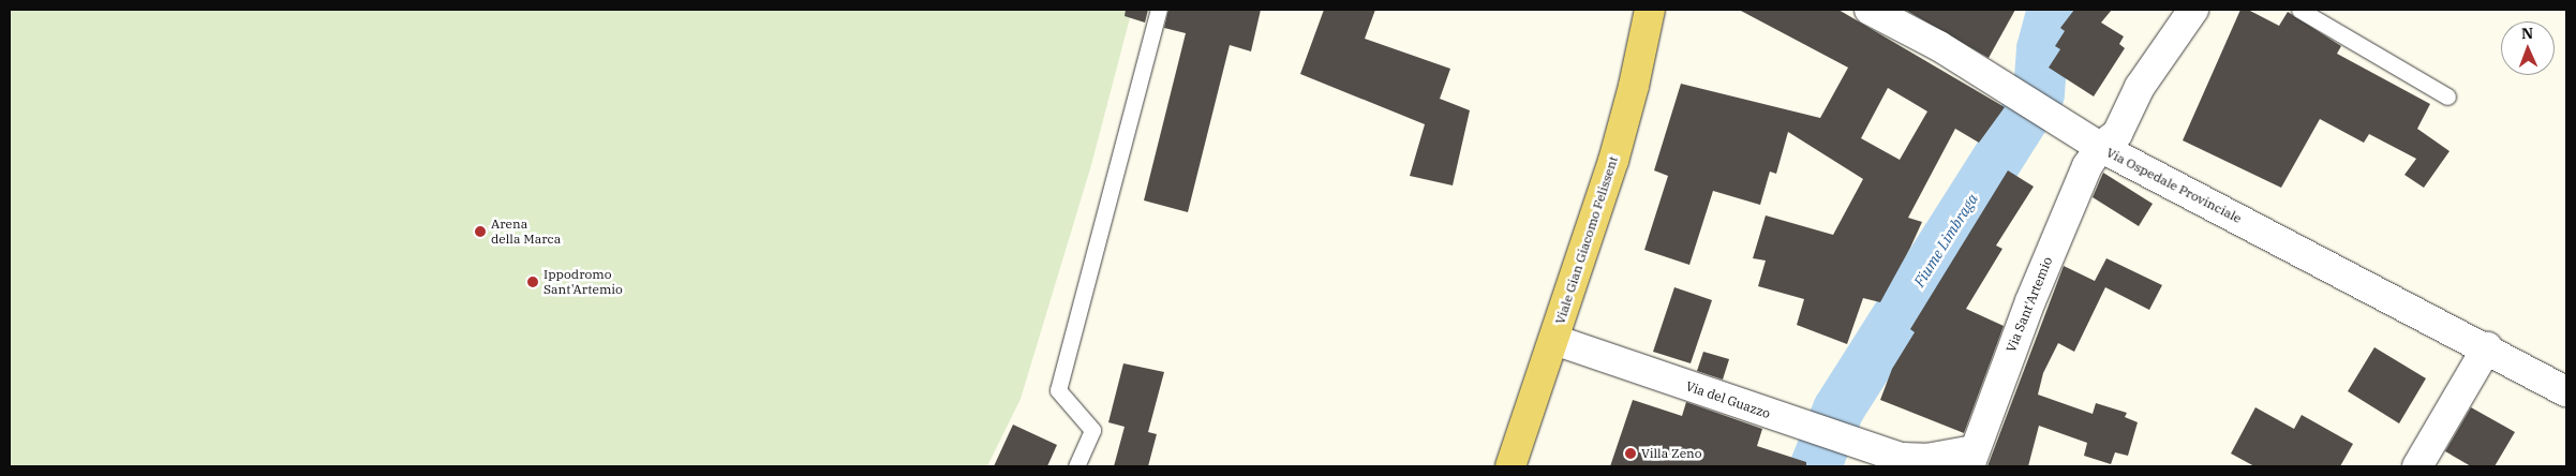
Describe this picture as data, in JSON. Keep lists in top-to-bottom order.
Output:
{
  "streets": {
    "main road": ["Viale Gian Giacomo Felissent"],
    "street": ["Via Ospedale Provinciale", "Via Sant'Artemio", "Via del Guazzo"]
  },
  "crossings": [
    ["Via Ospedale Provinciale", "Via Sant'Artemio"],
    ["Viale Gian Giacomo Felissent", "Via del Guazzo"],
    ["Via Sant'Artemio", "Via del Guazzo"]
  ],
  "water": ["Fiume Limbraga"],
  "places": ["Arena della Marca", "Ippodromo Sant'Artemio", "Villa Zeno"],
  "north": "top"
}
